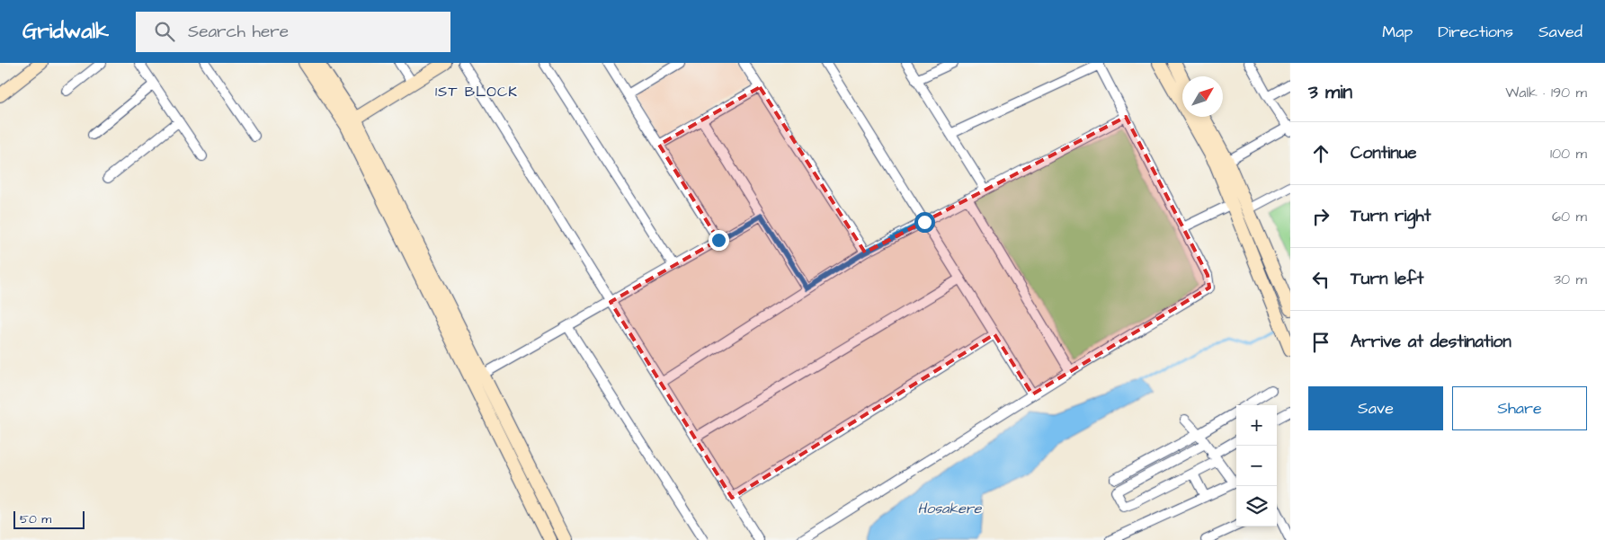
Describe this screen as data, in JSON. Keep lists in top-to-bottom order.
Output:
{
  "districts": ["1ST BLOCK"],
  "water": ["Hosakere"],
  "scale_bar": "50 m",
  "north": "top right",
  "page": {
    "header": "Gridwalk",
    "search": "Search here",
    "nav": ["Map", "Directions", "Saved"],
    "heading": ["3 min", "Walk · 190 m"],
    "list": [
      ["Continue", "100 m"],
      ["Turn right", "60 m"],
      ["Turn left", "30 m"],
      "Arrive at destination"
    ],
    "buttons": ["Save", "Share"],
    "map_buttons": ["+", "−"],
    "scale": "50 m"
  }
}
